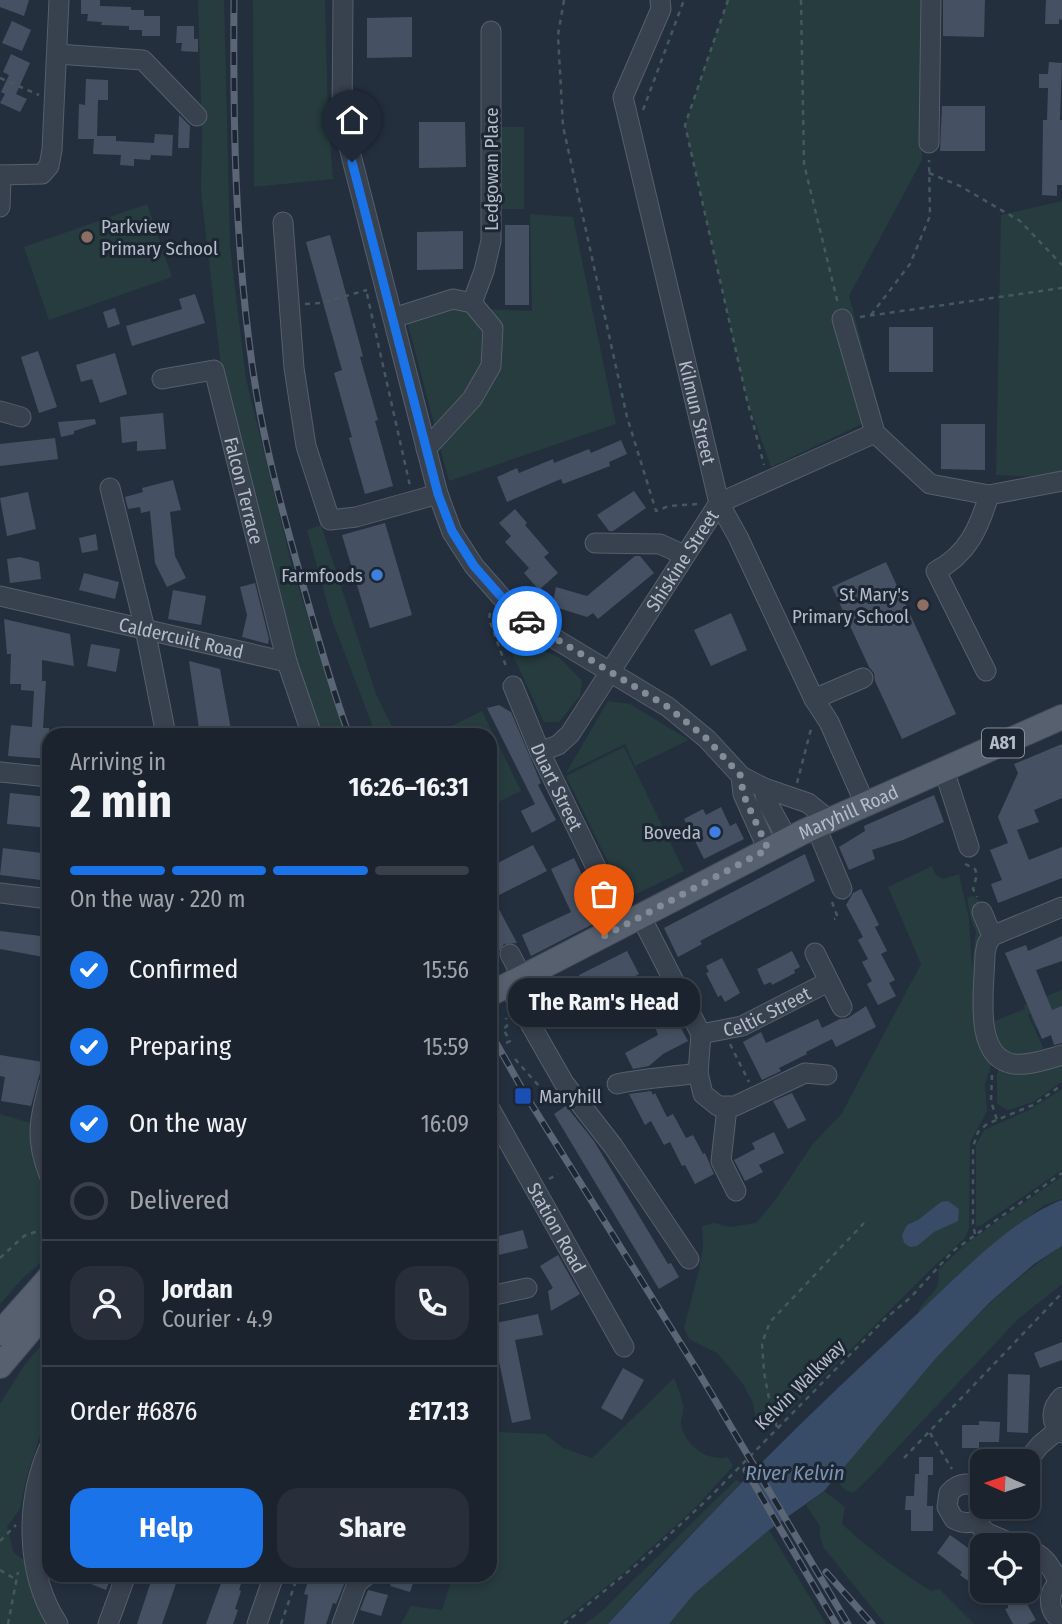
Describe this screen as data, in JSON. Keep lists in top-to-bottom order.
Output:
{
  "streets": {
    "main road": ["A81", "Maryhill Road"],
    "street": [
      "Ledgowan Place",
      "Kilmun Street",
      "Falcon Terrace",
      "Shiskine Street",
      "Caldercuilt Road",
      "Duart Street",
      "Celtic Street",
      "Station Road"
    ],
    "path": ["Kelvin Walkway"]
  },
  "crossings": [
    ["Kilmun Street", "Shiskine Street"],
    ["Kilmun Street", "Maryhill Road"],
    ["Falcon Terrace", "Caldercuilt Road"],
    ["Shiskine Street", "Duart Street"],
    ["Duart Street", "Maryhill Road"],
    ["Duart Street", "Celtic Street"],
    ["Maryhill Road", "Celtic Street"]
  ],
  "water": ["River Kelvin"],
  "places": {
    "other": [
      "Parkview Primary School",
      "Farmfoods",
      "St Mary's Primary School",
      "Boveda",
      "The Ram's Head"
    ],
    "transit": ["Maryhill"]
  },
  "north": "left",
  "page": {
    "heading": ["2 min", "Arriving in", "16:26–16:31"],
    "panel": [
      "Jordan",
      "Courier · 4.9",
      "Order #6876",
      "£17.13"
    ],
    "bar": "On the way · 220 m",
    "list": [
      ["Confirmed", "15:56"],
      ["Preparing", "15:59"],
      ["On the way", "16:09"],
      "Delivered"
    ],
    "bubble": "The Ram's Head",
    "buttons": ["Help", "Share"]
  }
}
